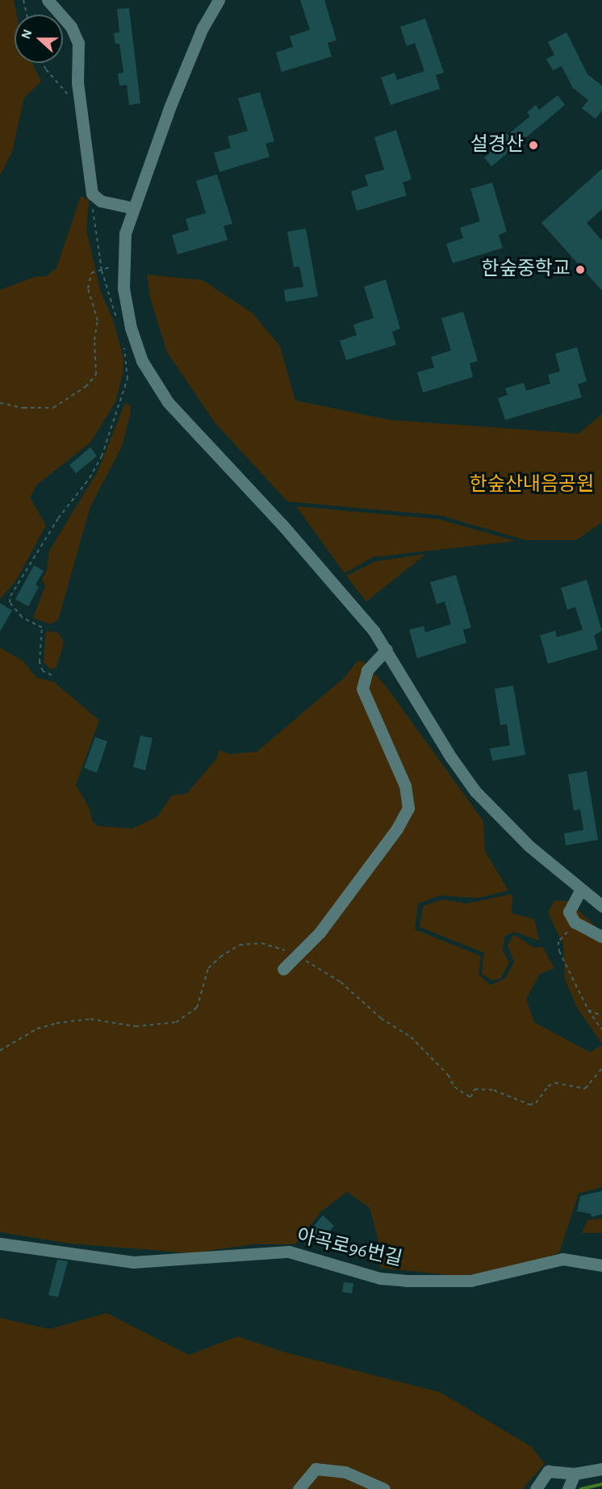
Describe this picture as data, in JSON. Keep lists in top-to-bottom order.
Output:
{
  "streets": {
    "street": ["아곡로96번길"]
  },
  "parks": ["한숲산내음공원"],
  "places": ["설경산", "한숲중학교"],
  "north": "left"
}
